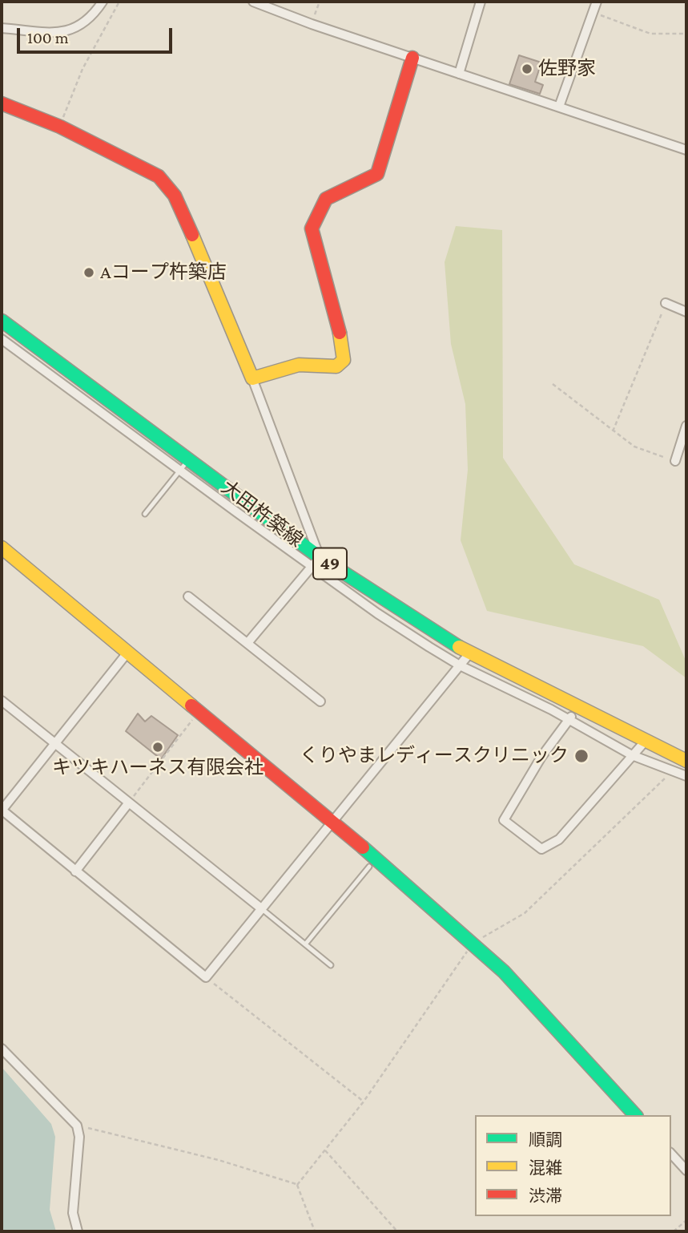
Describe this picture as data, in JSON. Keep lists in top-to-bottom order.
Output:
{
  "streets": {
    "street": ["大田杵築線", "49"]
  },
  "places": [
    "佐野家",
    "Aコープ杵築店",
    "キツキハーネス有限会社",
    "くりやまレディースクリニック"
  ],
  "legend": ["順調", "混雑", "渋滞"],
  "scale_bar": "100 m"
}
